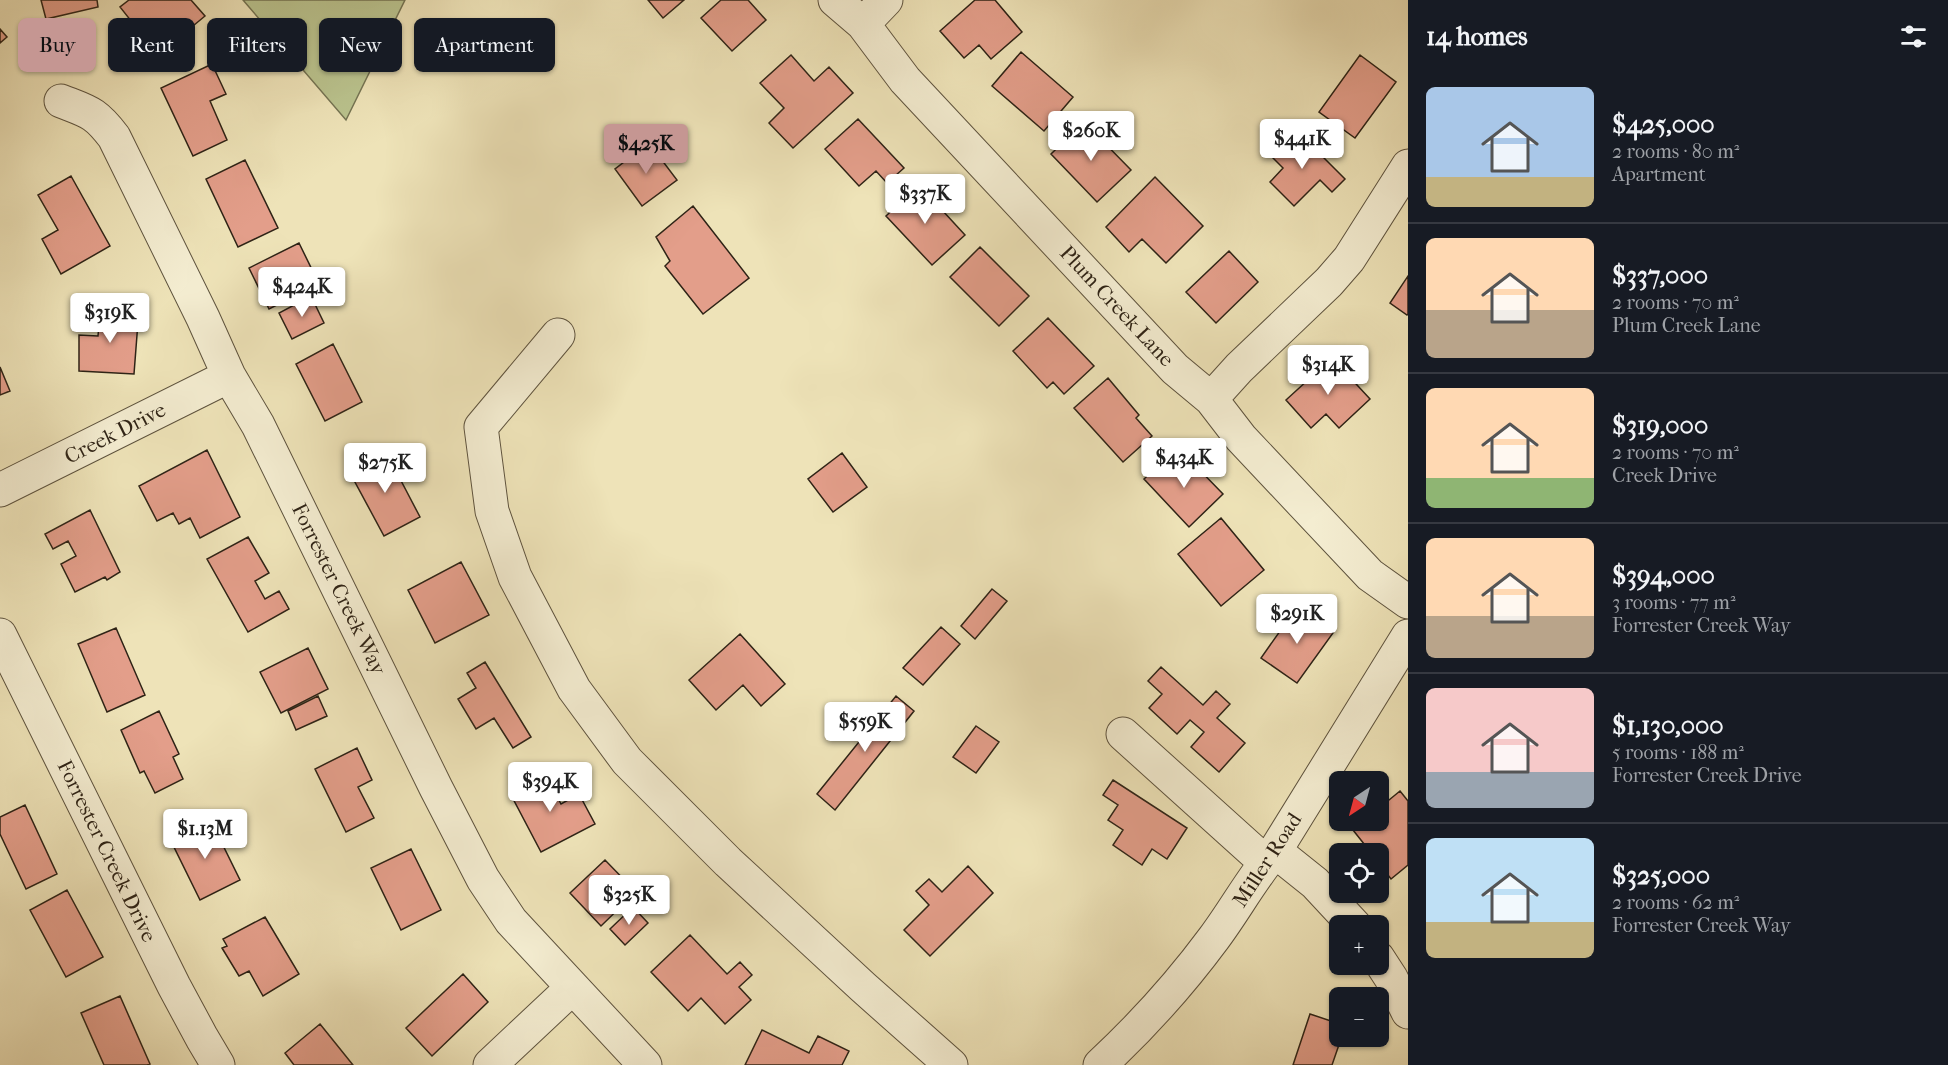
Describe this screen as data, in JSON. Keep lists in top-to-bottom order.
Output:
{
  "streets": {
    "street": [
      "Plum Creek Lane",
      "Creek Drive",
      "Forrester Creek Way",
      "Forrester Creek Drive",
      "Miller Road"
    ]
  },
  "crossings": [
    ["Creek Drive", "Forrester Creek Way"]
  ],
  "north": "bottom left",
  "page": {
    "heading": "14 homes",
    "chip": [
      "Buy",
      "Rent",
      "Filters",
      "New",
      "Apartment"
    ],
    "list": [
      {
        "name": "$425,000",
        "note": "2 rooms · 80 m² · Apartment"
      },
      {
        "name": "$337,000",
        "note": "2 rooms · 70 m² · Plum Creek Lane"
      },
      {
        "name": "$319,000",
        "note": "2 rooms · 70 m² · Creek Drive"
      },
      {
        "name": "$394,000",
        "note": "3 rooms · 77 m² · Forrester Creek Way"
      },
      {
        "name": "$1,130,000",
        "note": "5 rooms · 188 m² · Forrester Creek Drive"
      },
      {
        "name": "$325,000",
        "note": "2 rooms · 62 m² · Forrester Creek Way"
      }
    ],
    "price": [
      "$260K",
      "$441K",
      "$425K",
      "$337K",
      "$424K",
      "$319K",
      "$314K",
      "$434K",
      "$275K",
      "$291K",
      "$559K",
      "$394K",
      "$1.13M",
      "$325K"
    ],
    "map_buttons": ["+", "−"]
  }
}
